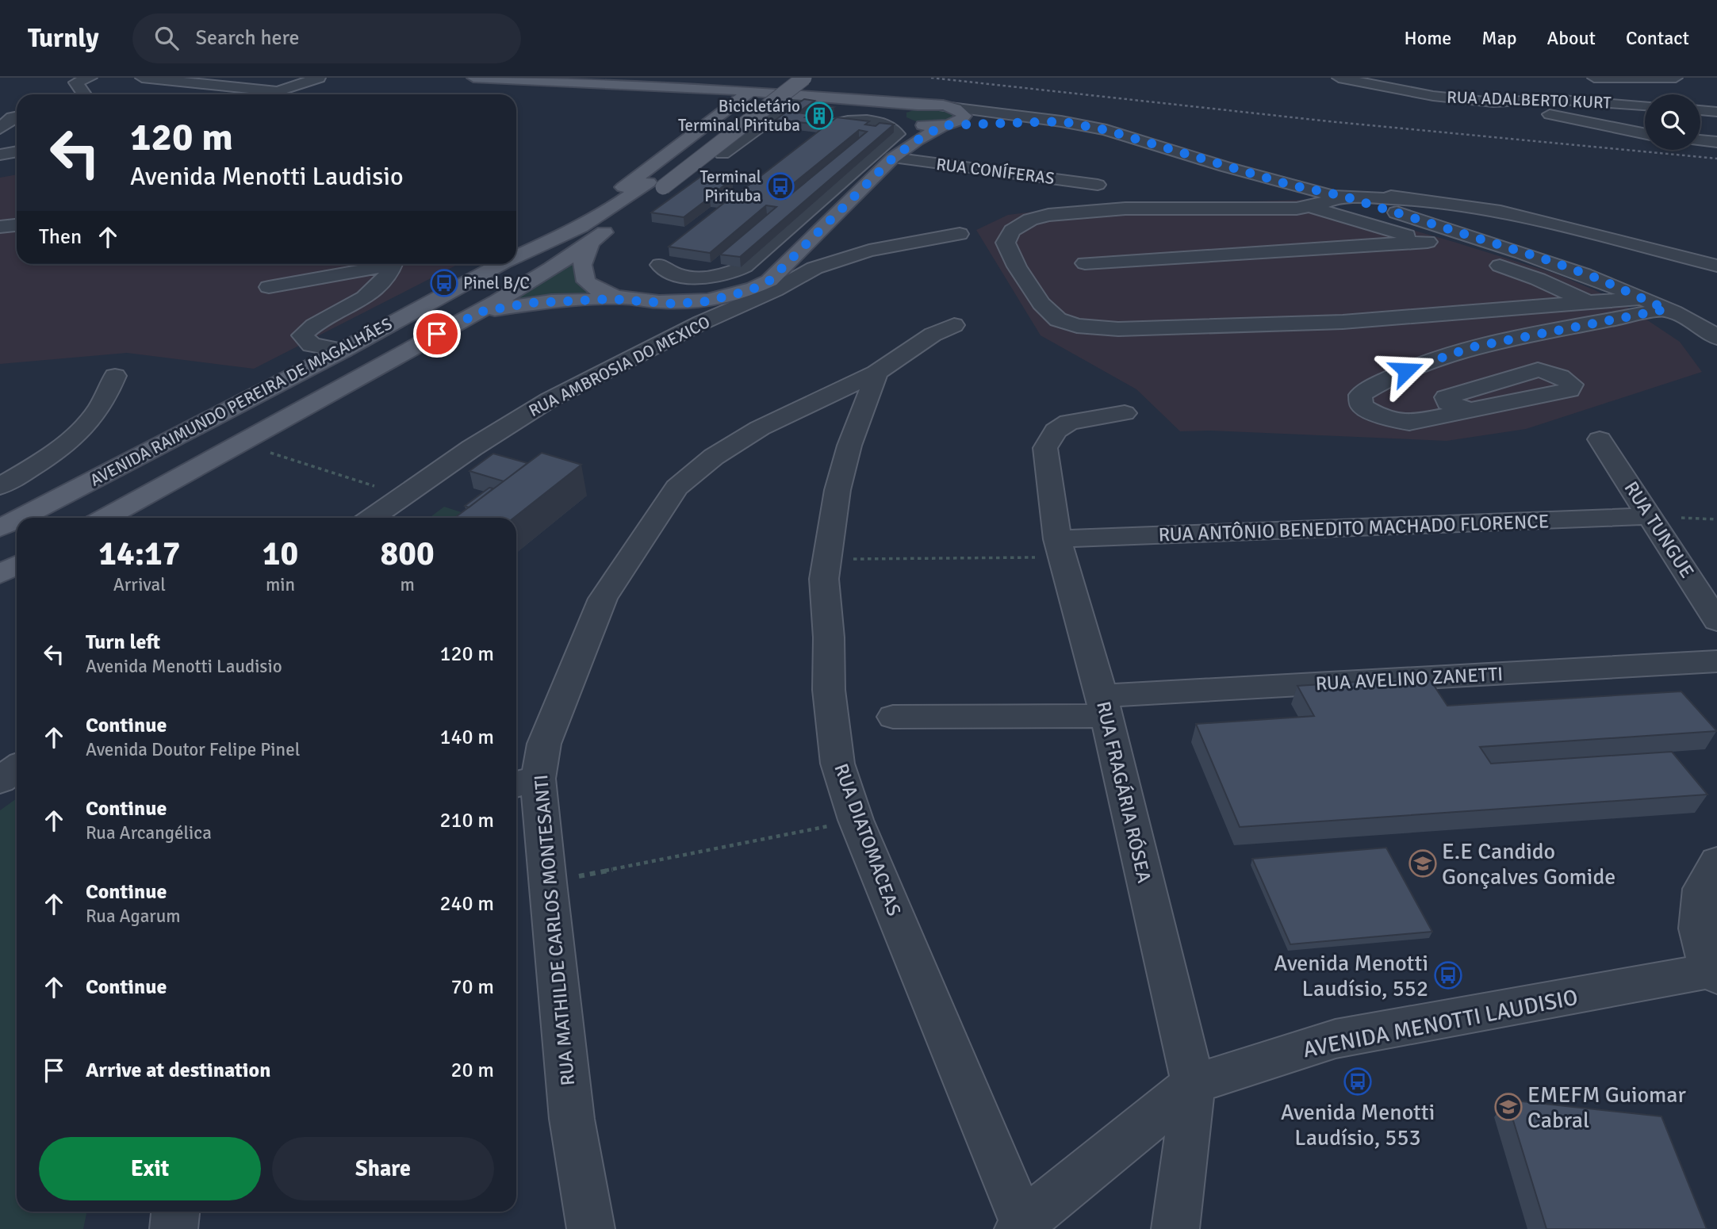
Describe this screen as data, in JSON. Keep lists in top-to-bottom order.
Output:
{
  "streets": {
    "main road": ["AVENIDA RAIMUNDO PEREIRA DE MAGALHÃES"],
    "street": [
      "RUA ADALBERTO KURT",
      "RUA CONÍFERAS",
      "RUA AMBROSIA DO MEXICO",
      "RUA ANTÔNIO BENEDITO MACHADO FLORENCE",
      "RUA TUNGUE",
      "RUA AVELINO ZANETTI",
      "RUA FRAGÁRIA RÓSEA",
      "RUA DIATOMACEAS",
      "RUA MATHILDE CARLOS MONTESANTI",
      "AVENIDA MENOTTI LAUDISIO"
    ]
  },
  "crossings": [
    ["RUA ANTÔNIO BENEDITO MACHADO FLORENCE", "RUA TUNGUE"],
    ["RUA ANTÔNIO BENEDITO MACHADO FLORENCE", "RUA FRAGÁRIA RÓSEA"],
    ["RUA AVELINO ZANETTI", "RUA FRAGÁRIA RÓSEA"],
    ["RUA FRAGÁRIA RÓSEA", "AVENIDA MENOTTI LAUDISIO"],
    ["RUA DIATOMACEAS", "RUA MATHILDE CARLOS MONTESANTI"],
    ["RUA DIATOMACEAS", "AVENIDA MENOTTI LAUDISIO"]
  ],
  "places": {
    "building": ["Bicicletário Terminal Pirituba"],
    "bus stop": [
      "Terminal Pirituba",
      "Pinel B/C",
      "Avenida Menotti Laudísio, 552",
      "Avenida Menotti Laudísio, 553"
    ],
    "school or university": ["E.E Candido Gonçalves Gomide", "EMEFM Guiomar Cabral"]
  },
  "page": {
    "header": "Turnly",
    "search": "Search here",
    "nav": [
      "Home",
      "Map",
      "About",
      "Contact"
    ],
    "turn": ["120 m", "Avenida Menotti Laudisio"],
    "then": "Then",
    "eta": [
      "14:17",
      "Arrival",
      "10",
      "min",
      "800",
      "m"
    ],
    "list": [
      {
        "name": "Turn left",
        "note": "Avenida Menotti Laudisio",
        "value": "120 m"
      },
      {
        "name": "Continue",
        "note": "Avenida Doutor Felipe Pinel",
        "value": "140 m"
      },
      {
        "name": "Continue",
        "note": "Rua Arcangélica",
        "value": "210 m"
      },
      {
        "name": "Continue",
        "note": "Rua Agarum",
        "value": "240 m"
      },
      {
        "name": "Continue",
        "value": "70 m"
      },
      {
        "name": "Arrive at destination",
        "value": "20 m"
      }
    ],
    "buttons": ["Exit", "Share"]
  }
}
